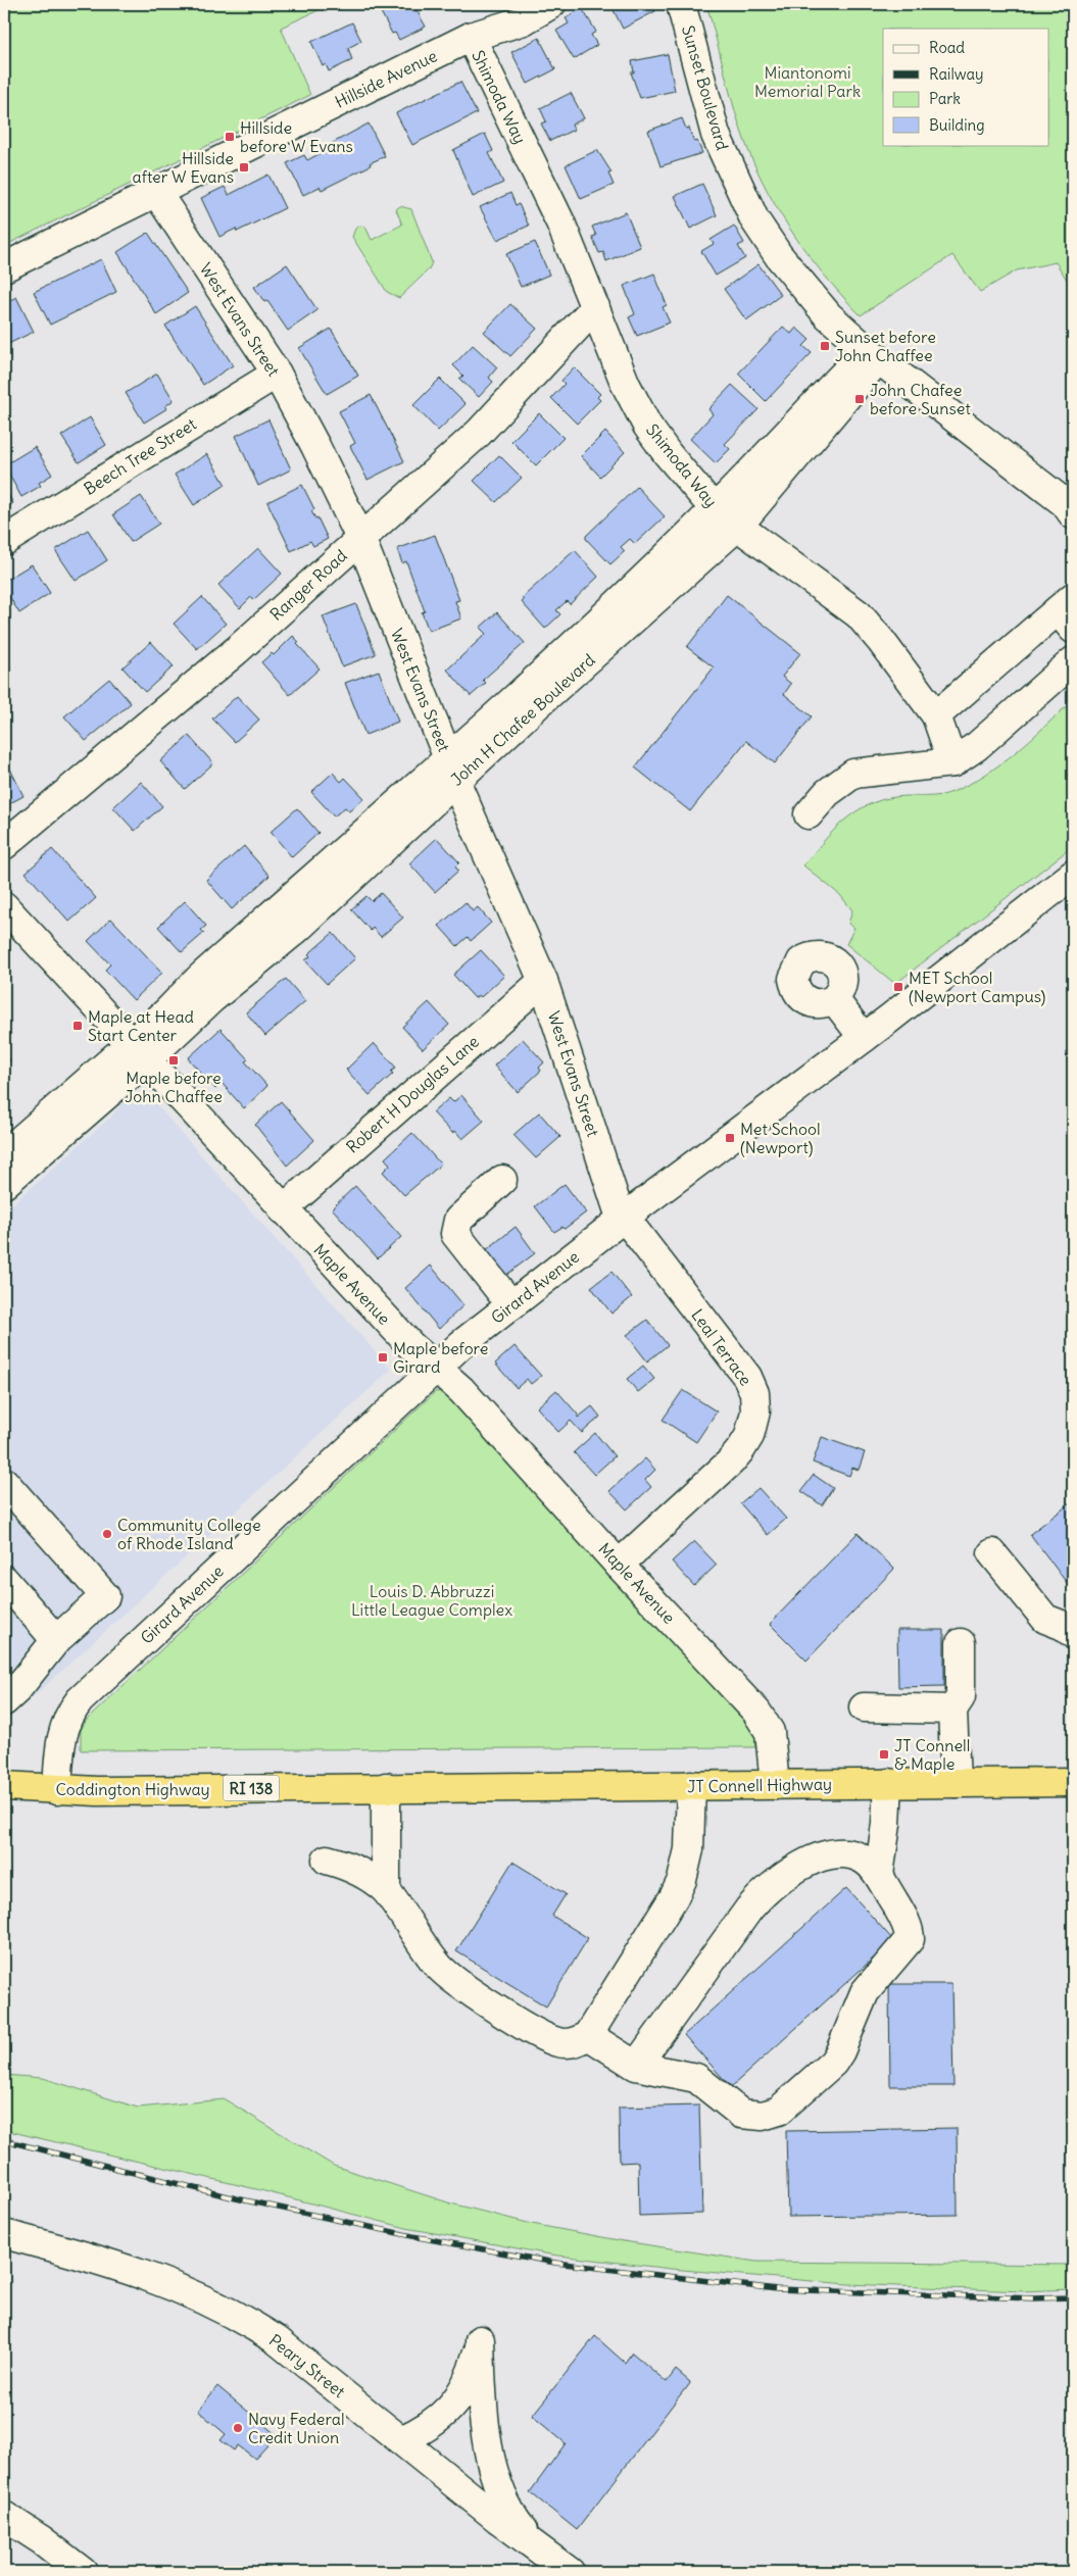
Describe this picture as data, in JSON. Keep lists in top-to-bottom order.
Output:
{
  "streets": {
    "highway": ["JT Connell Highway", "RI 138", "Coddington Highway"],
    "street": [
      "Hillside Avenue",
      "Sunset Boulevard",
      "Shimoda Way",
      "West Evans Street",
      "Beech Tree Street",
      "Ranger Road",
      "John H Chafee Boulevard",
      "Robert H Douglas Lane",
      "Maple Avenue",
      "Girard Avenue",
      "Leal Terrace",
      "Peary Street"
    ]
  },
  "crossings": [
    ["Hillside Avenue", "Shimoda Way"],
    ["Hillside Avenue", "West Evans Street"],
    ["Sunset Boulevard", "John H Chafee Boulevard"],
    ["Shimoda Way", "Ranger Road"],
    ["Shimoda Way", "John H Chafee Boulevard"],
    ["West Evans Street", "Beech Tree Street"],
    ["West Evans Street", "Ranger Road"],
    ["West Evans Street", "John H Chafee Boulevard"],
    ["West Evans Street", "Robert H Douglas Lane"],
    ["West Evans Street", "Girard Avenue"],
    ["West Evans Street", "Leal Terrace"],
    ["John H Chafee Boulevard", "Maple Avenue"],
    ["Robert H Douglas Lane", "Maple Avenue"],
    ["Maple Avenue", "Girard Avenue"],
    ["Maple Avenue", "Leal Terrace"],
    ["Maple Avenue", "JT Connell Highway"],
    ["Girard Avenue", "Leal Terrace"],
    ["Girard Avenue", "Coddington Highway"],
    ["JT Connell Highway", "Coddington Highway"]
  ],
  "parks": ["Miantonomi Memorial Park", "Louis D. Abbruzzi Little League Complex"],
  "places": {
    "transit": [
      "Hillside before W Evans",
      "Hillside after W Evans",
      "Sunset before John Chaffee",
      "John Chafee before Sunset",
      "MET School (Newport Campus)",
      "Maple at Head Start Center",
      "Maple before John Chaffee",
      "Met School (Newport)",
      "Maple before Girard",
      "JT Connell & Maple"
    ],
    "other": ["Community College of Rhode Island", "Navy Federal Credit Union"]
  },
  "legend": [
    "Road",
    "Railway",
    "Park",
    "Building"
  ]
}
